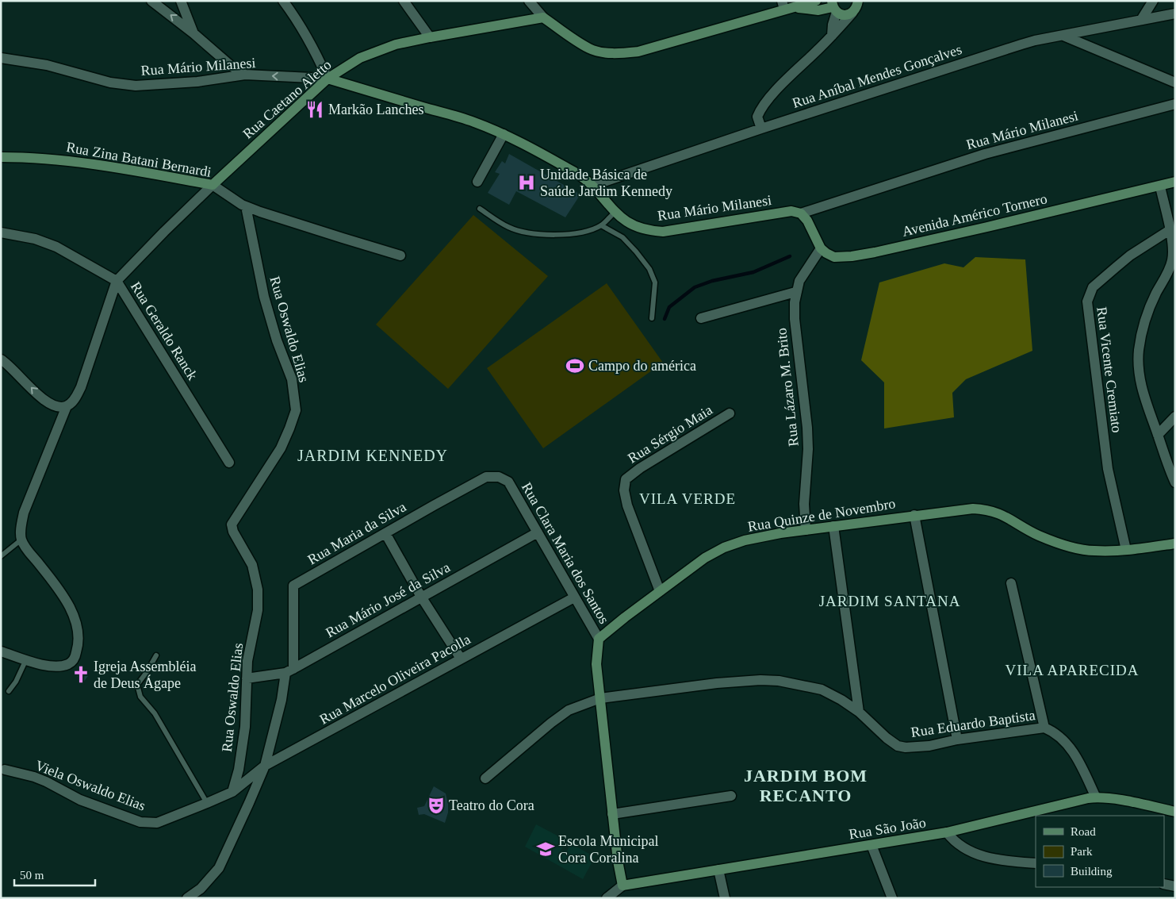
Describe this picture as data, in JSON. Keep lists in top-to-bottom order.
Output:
{
  "streets": {
    "street": [
      "Rua Mário Milanesi",
      "Rua Aníbal Mendes Gonçalves",
      "Rua Caetano Aletto",
      "Rua Zina Batani Bernardi",
      "Avenida Américo Tornero",
      "Rua Oswaldo Elias",
      "Rua Geraldo Ranck",
      "Rua Vicente Cremiato",
      "Rua Lázaro M. Brito",
      "Rua Sérgio Maia",
      "Rua Quinze de Novembro",
      "Rua Maria da Silva",
      "Rua Clara Maria dos Santos",
      "Rua Mário José da Silva",
      "Rua Marcelo Oliveira Pacolla",
      "Rua Eduardo Baptista",
      "Viela Oswaldo Elias",
      "Rua São João"
    ]
  },
  "crossings": [
    ["Rua Mário Milanesi", "Rua Aníbal Mendes Gonçalves"],
    ["Rua Mário Milanesi", "Rua Caetano Aletto"],
    ["Rua Caetano Aletto", "Rua Zina Batani Bernardi"],
    ["Rua Caetano Aletto", "Rua Geraldo Ranck"],
    ["Rua Zina Batani Bernardi", "Rua Oswaldo Elias"],
    ["Avenida Américo Tornero", "Rua Lázaro M. Brito"],
    ["Rua Oswaldo Elias", "Rua Mário José da Silva"],
    ["Rua Oswaldo Elias", "Rua Marcelo Oliveira Pacolla"],
    ["Rua Oswaldo Elias", "Viela Oswaldo Elias"],
    ["Rua Vicente Cremiato", "Rua Quinze de Novembro"],
    ["Rua Lázaro M. Brito", "Rua Quinze de Novembro"],
    ["Rua Sérgio Maia", "Rua Quinze de Novembro"],
    ["Rua Quinze de Novembro", "Rua Clara Maria dos Santos"],
    ["Rua Maria da Silva", "Rua Clara Maria dos Santos"],
    ["Rua Maria da Silva", "Rua Mário José da Silva"],
    ["Rua Maria da Silva", "Rua Marcelo Oliveira Pacolla"],
    ["Rua Clara Maria dos Santos", "Rua Mário José da Silva"],
    ["Rua Clara Maria dos Santos", "Rua Marcelo Oliveira Pacolla"],
    ["Rua Marcelo Oliveira Pacolla", "Viela Oswaldo Elias"],
    ["Rua Eduardo Baptista", "Rua São João"]
  ],
  "districts": [
    "JARDIM KENNEDY",
    "VILA VERDE",
    "JARDIM SANTANA",
    "VILA APARECIDA",
    "JARDIM BOM RECANTO"
  ],
  "places": {
    "restaurant": ["Markão Lanches"],
    "hospital": ["Unidade Básica de Saúde Jardim Kennedy"],
    "sports": ["Campo do américa"],
    "church": ["Igreja Assembléia de Deus Ágape"],
    "theatre": ["Teatro do Cora"],
    "school or university": ["Escola Municipal Cora Coralina"]
  },
  "legend": ["Road", "Park", "Building"],
  "scale_bar": "50 m"
}
